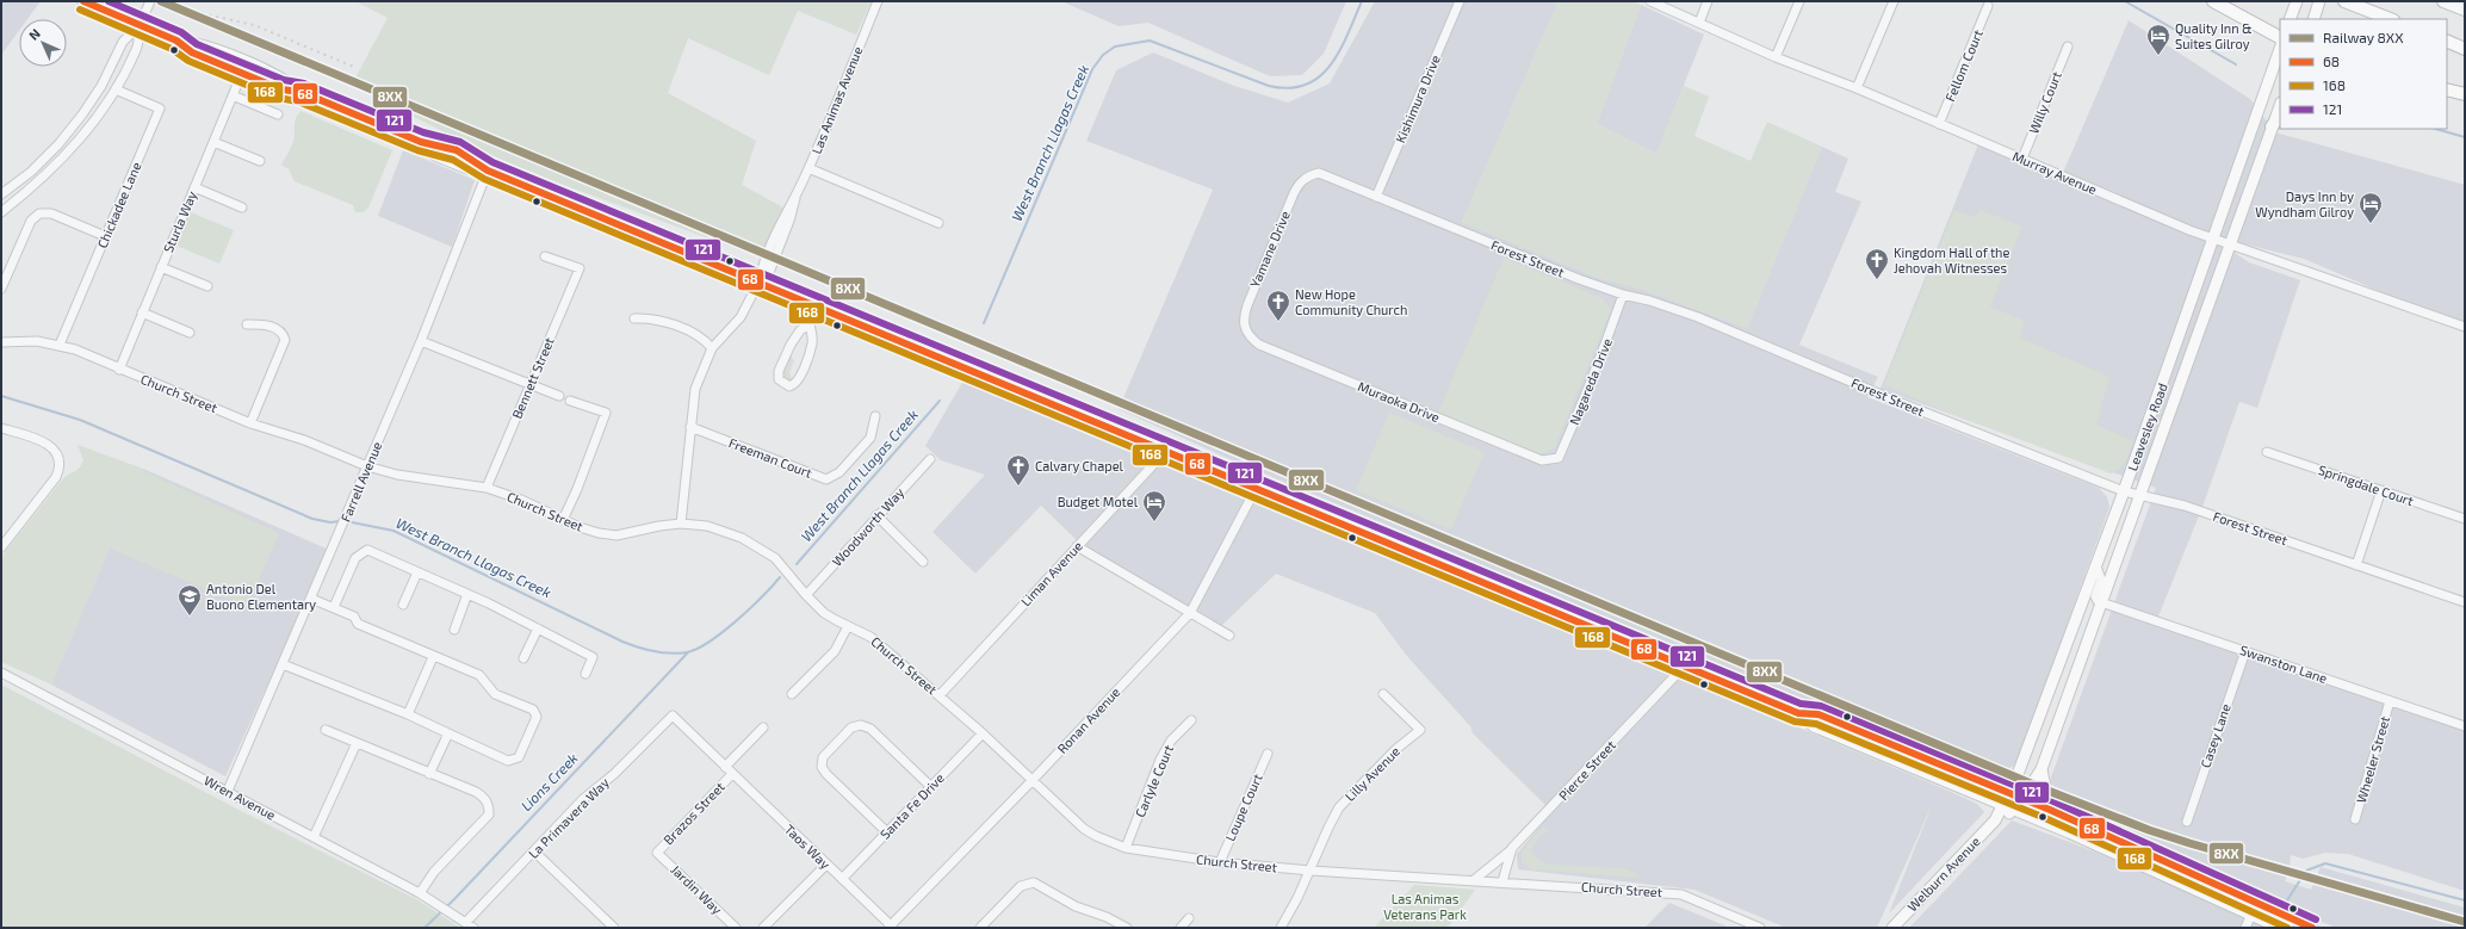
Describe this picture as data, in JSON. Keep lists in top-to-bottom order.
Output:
{
  "streets": {
    "main road": ["Leavesley Road", "Welburn Avenue"],
    "street": [
      "Fellom Court",
      "Kishimura Drive",
      "Las Animas Avenue",
      "Willy Court",
      "Murray Avenue",
      "Chickadee Lane",
      "Sturla Way",
      "Yamane Drive",
      "Forest Street",
      "Bennett Street",
      "Nagareda Drive",
      "Church Street",
      "Muraoka Drive",
      "Freeman Court",
      "Farrell Avenue",
      "Springdale Court",
      "Woodworth Way",
      "Liman Avenue",
      "Swanston Lane",
      "Ronan Avenue",
      "Casey Lane",
      "Wheeler Street",
      "Pierce Street",
      "Lilly Avenue",
      "Carlyle Court",
      "Wren Avenue",
      "Santa Fe Drive",
      "Loupe Court",
      "Brazos Street",
      "La Primavera Way",
      "Taos Way",
      "Jardin Way"
    ]
  },
  "crossings": [
    ["Fellom Court", "Murray Avenue"],
    ["Kishimura Drive", "Forest Street"],
    ["Willy Court", "Murray Avenue"],
    ["Murray Avenue", "Leavesley Road"],
    ["Chickadee Lane", "Church Street"],
    ["Sturla Way", "Church Street"],
    ["Yamane Drive", "Forest Street"],
    ["Yamane Drive", "Muraoka Drive"],
    ["Forest Street", "Nagareda Drive"],
    ["Forest Street", "Leavesley Road"],
    ["Bennett Street", "Church Street"],
    ["Nagareda Drive", "Muraoka Drive"],
    ["Church Street", "Farrell Avenue"],
    ["Church Street", "Woodworth Way"],
    ["Church Street", "Liman Avenue"],
    ["Church Street", "Ronan Avenue"],
    ["Church Street", "Pierce Street"],
    ["Church Street", "Lilly Avenue"],
    ["Church Street", "Carlyle Court"],
    ["Church Street", "Santa Fe Drive"],
    ["Church Street", "Loupe Court"],
    ["Leavesley Road", "Swanston Lane"],
    ["Leavesley Road", "Welburn Avenue"],
    ["Farrell Avenue", "Wren Avenue"],
    ["Swanston Lane", "Casey Lane"],
    ["Swanston Lane", "Wheeler Street"],
    ["Ronan Avenue", "Taos Way"],
    ["Wren Avenue", "La Primavera Way"],
    ["Santa Fe Drive", "Taos Way"],
    ["Brazos Street", "Taos Way"],
    ["Brazos Street", "Jardin Way"],
    ["La Primavera Way", "Taos Way"]
  ],
  "water": ["West Branch Llagas Creek", "Lions Creek"],
  "parks": ["Las Animas Veterans Park"],
  "places": {
    "hotel": ["Quality Inn & Suites Gilroy", "Days Inn by Wyndham Gilroy", "Budget Motel"],
    "church": ["Kingdom Hall of the Jehovah Witnesses", "New Hope Community Church", "Calvary Chapel"],
    "school or university": ["Antonio Del Buono Elementary"]
  },
  "lines": [
    "rail line 8XX",
    "transit line 68",
    "transit line 121",
    "transit line 168"
  ],
  "legend": [
    "Railway 8XX",
    "68",
    "168",
    "121"
  ],
  "north": "top left"
}
